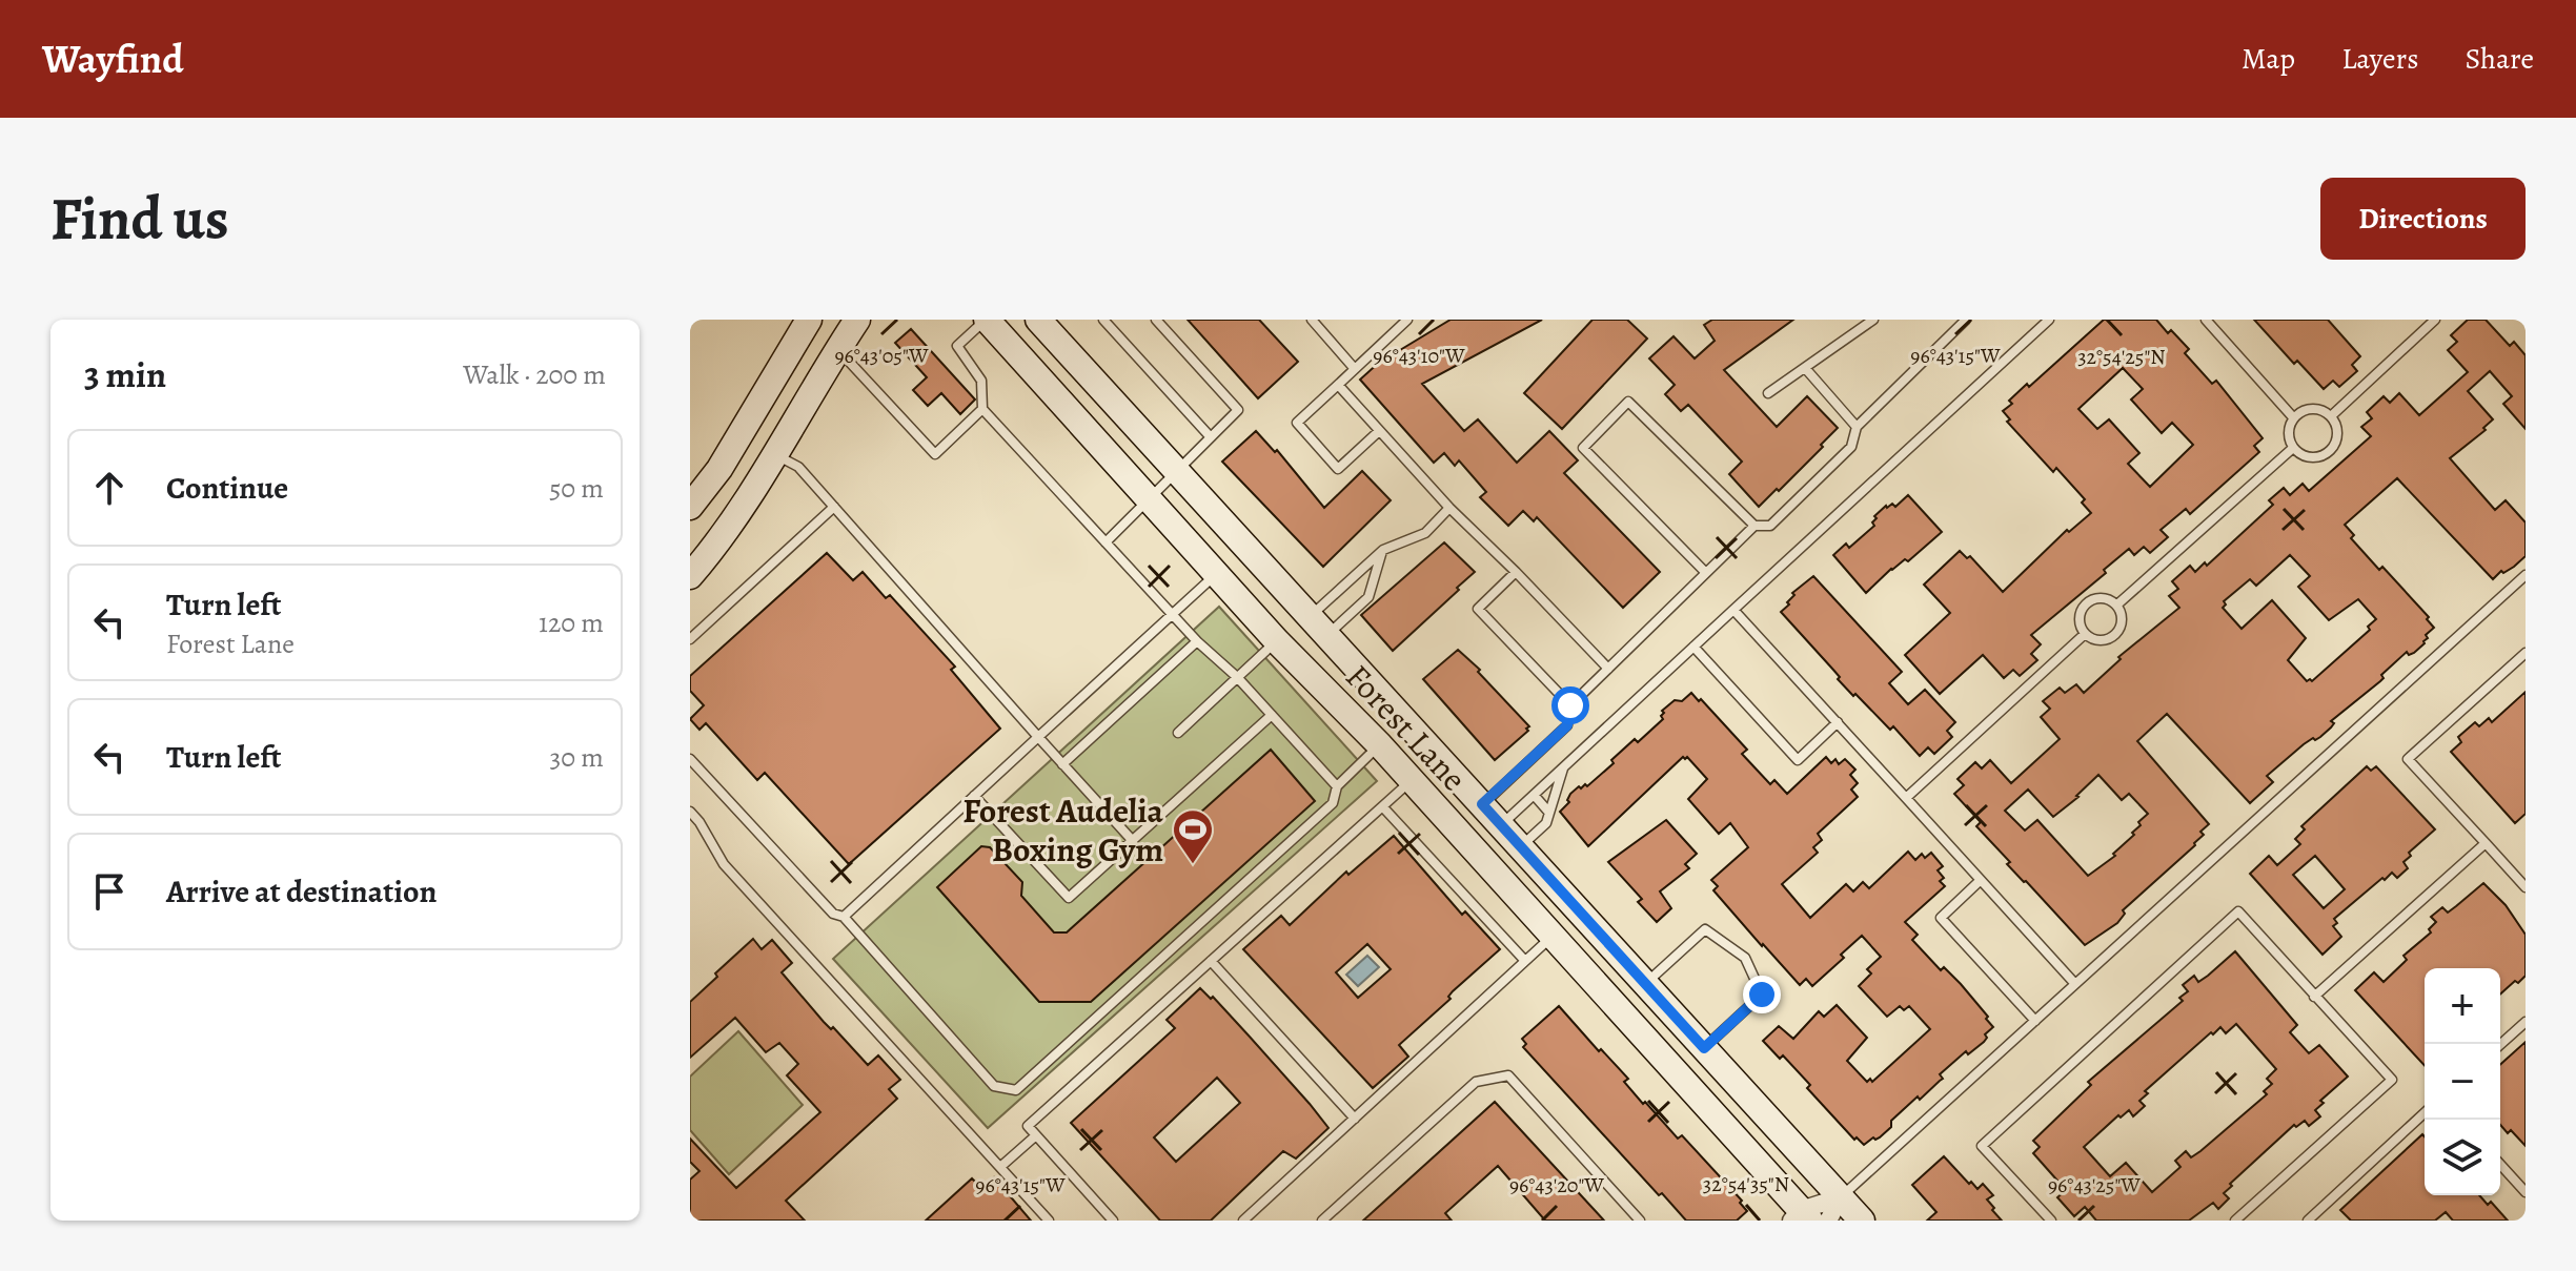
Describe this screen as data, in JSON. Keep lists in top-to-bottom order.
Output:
{
  "streets": {
    "main road": ["Forest Lane"]
  },
  "places": {
    "sports": ["Forest Audelia Boxing Gym"]
  },
  "page": {
    "header": "Wayfind",
    "nav": ["Map", "Layers", "Share"],
    "buttons": "Directions",
    "title": "Find us",
    "heading": ["3 min", "Walk · 200 m"],
    "list": [
      ["Continue", "50 m"],
      ["Turn left", "Forest Lane", "120 m"],
      ["Turn left", "30 m"],
      "Arrive at destination"
    ],
    "map_buttons": ["+", "−"]
  },
  "coordinates": [
    "96°43'05\"W",
    "96°43'10\"W",
    "96°43'15\"W",
    "32°54'25\"N",
    "32°54'35\"N",
    "96°43'20\"W",
    "96°43'25\"W"
  ]
}
